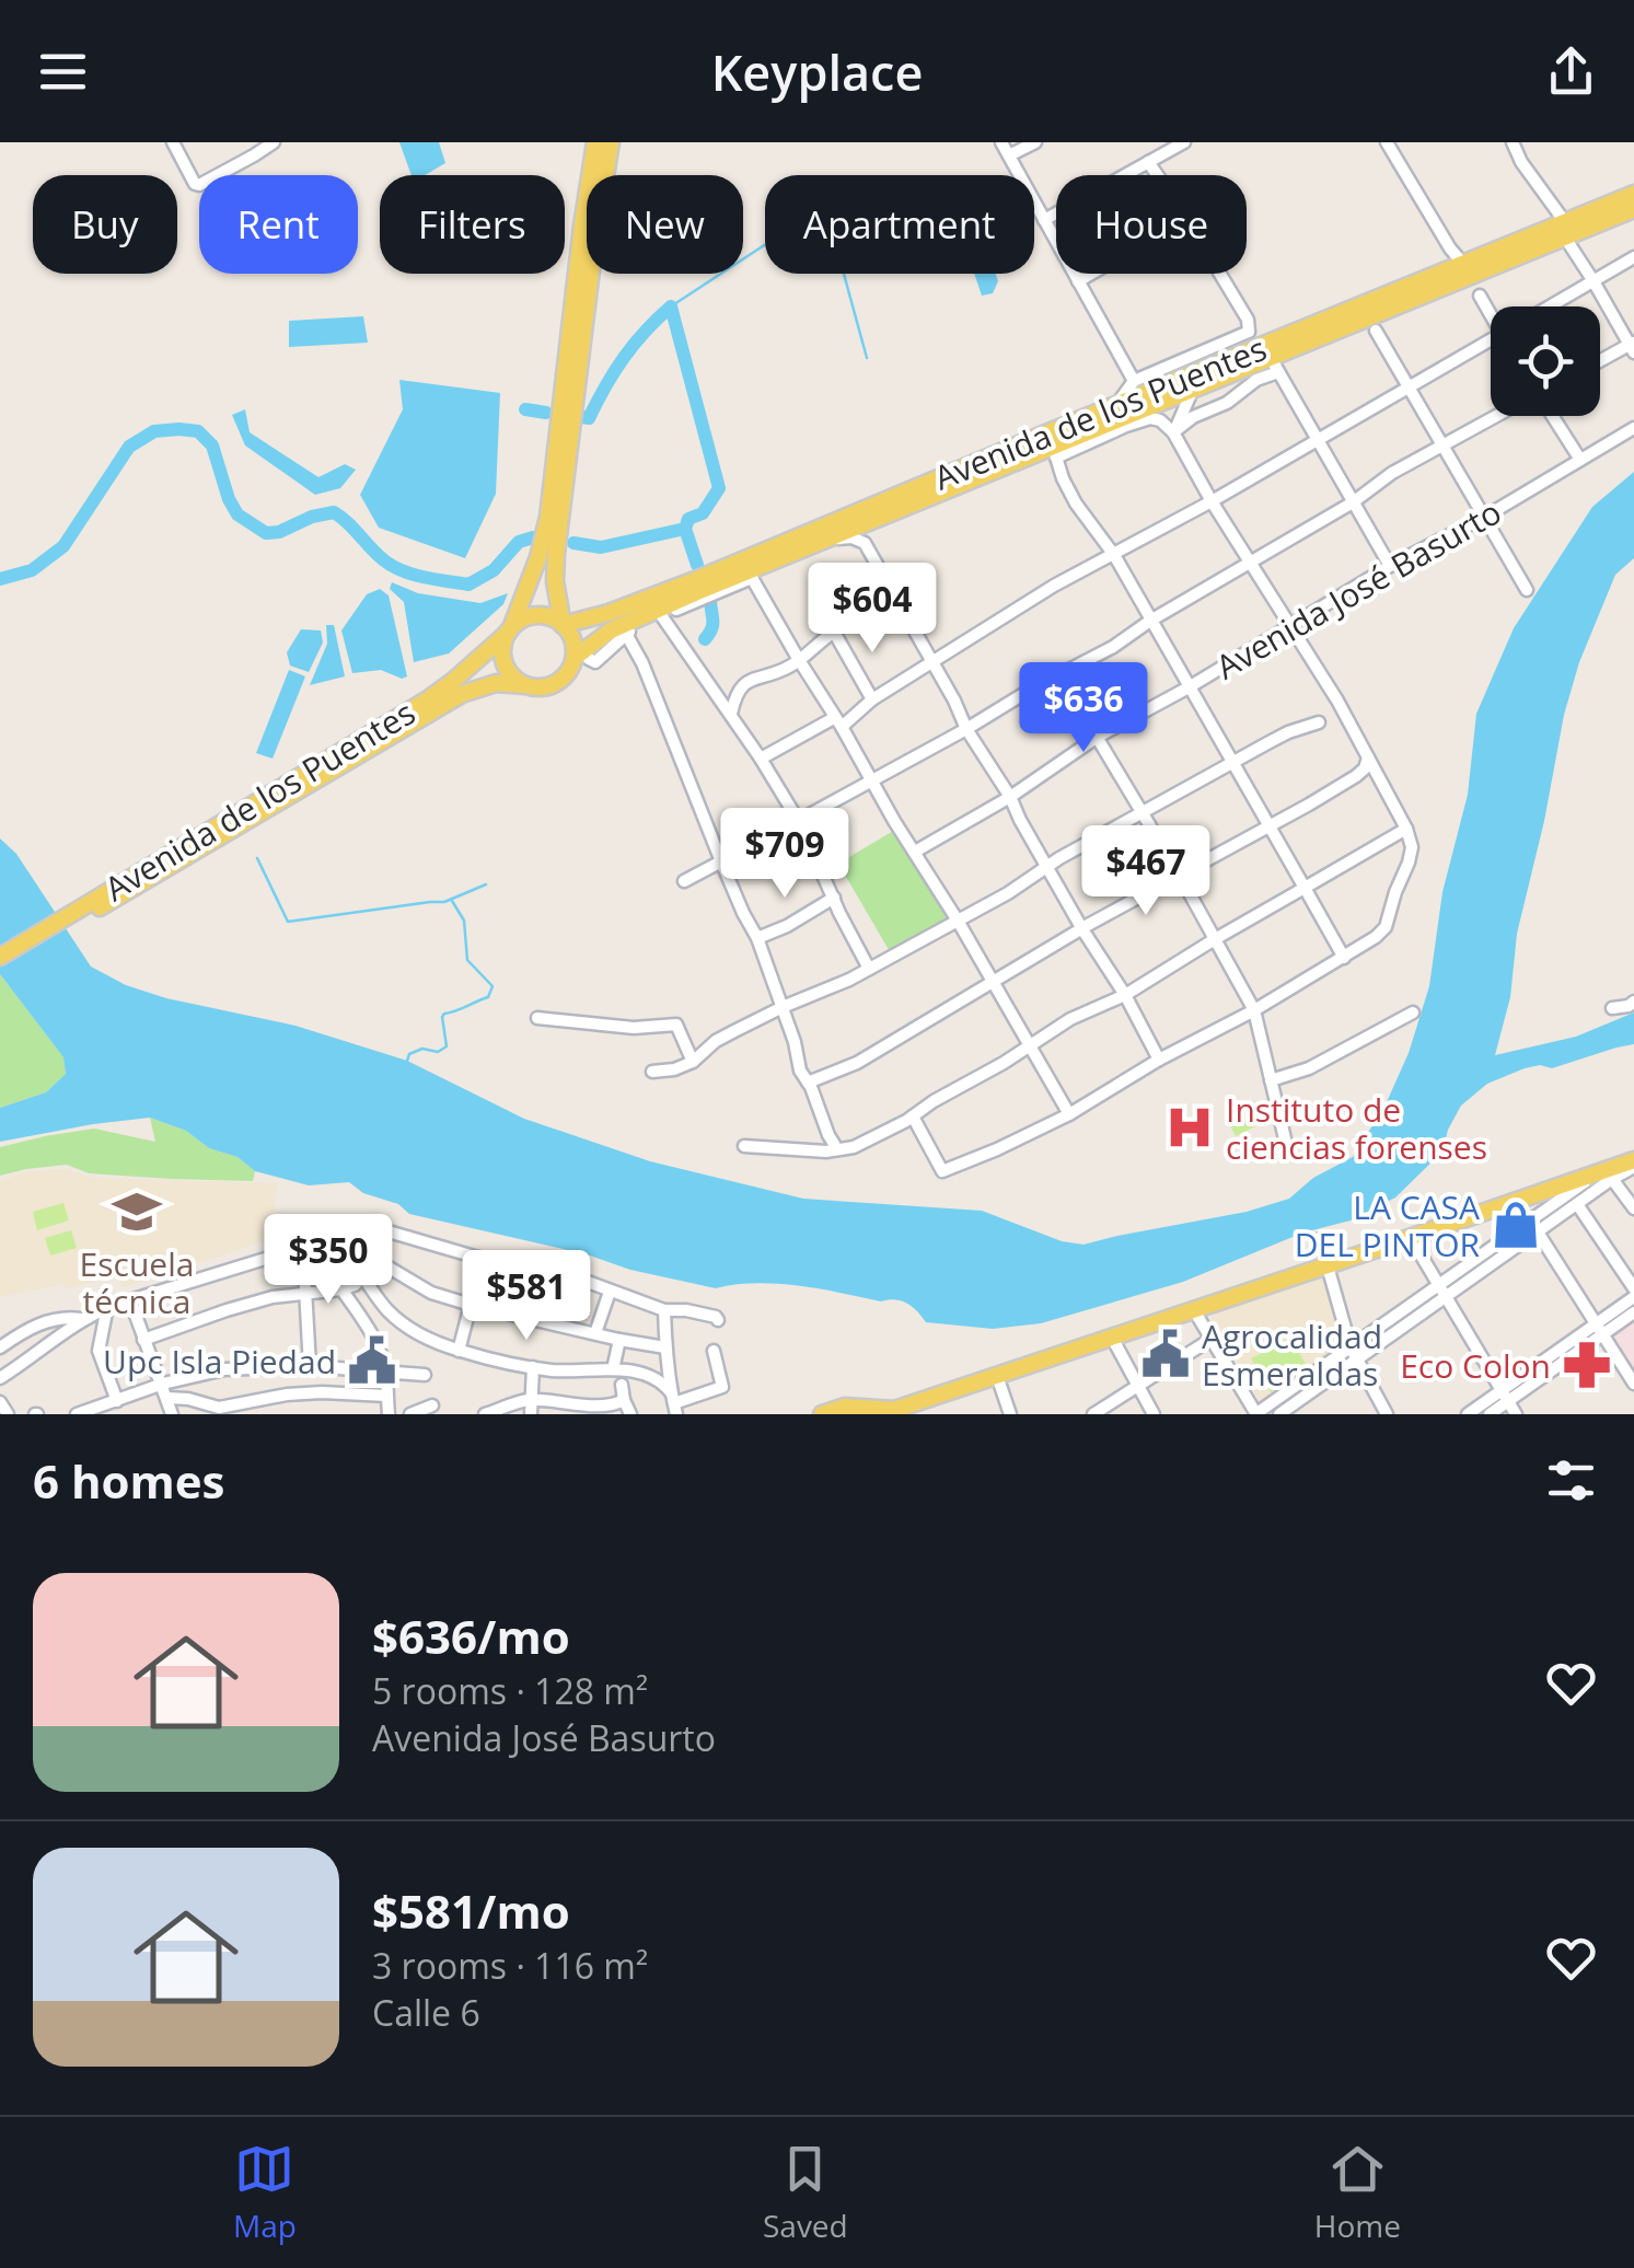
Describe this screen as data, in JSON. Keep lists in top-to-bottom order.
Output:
{
  "streets": {
    "main road": ["Avenida de los Puentes"],
    "street": ["Avenida José Basurto"]
  },
  "places": {
    "hospital": ["Instituto de ciencias forenses"],
    "school or university": ["Escuela técnica"],
    "shop": ["LA CASA DEL PINTOR"],
    "public building": ["Agrocalidad Esmeraldas", "Upc Isla Piedad"],
    "pharmacy": ["Eco Colon"]
  },
  "page": {
    "header": "Keyplace",
    "chip": [
      "Buy",
      "Rent",
      "Filters",
      "New",
      "Apartment",
      "House"
    ],
    "price": [
      "$604",
      "$636",
      "$709",
      "$467",
      "$350",
      "$581"
    ],
    "heading": "6 homes",
    "list": [
      {
        "name": "$636/mo",
        "note": "5 rooms · 128 m² · Avenida José Basurto"
      },
      {
        "name": "$581/mo",
        "note": "3 rooms · 116 m² · Calle 6"
      }
    ],
    "tabs": ["Map", "Saved", "Home"]
  }
}
